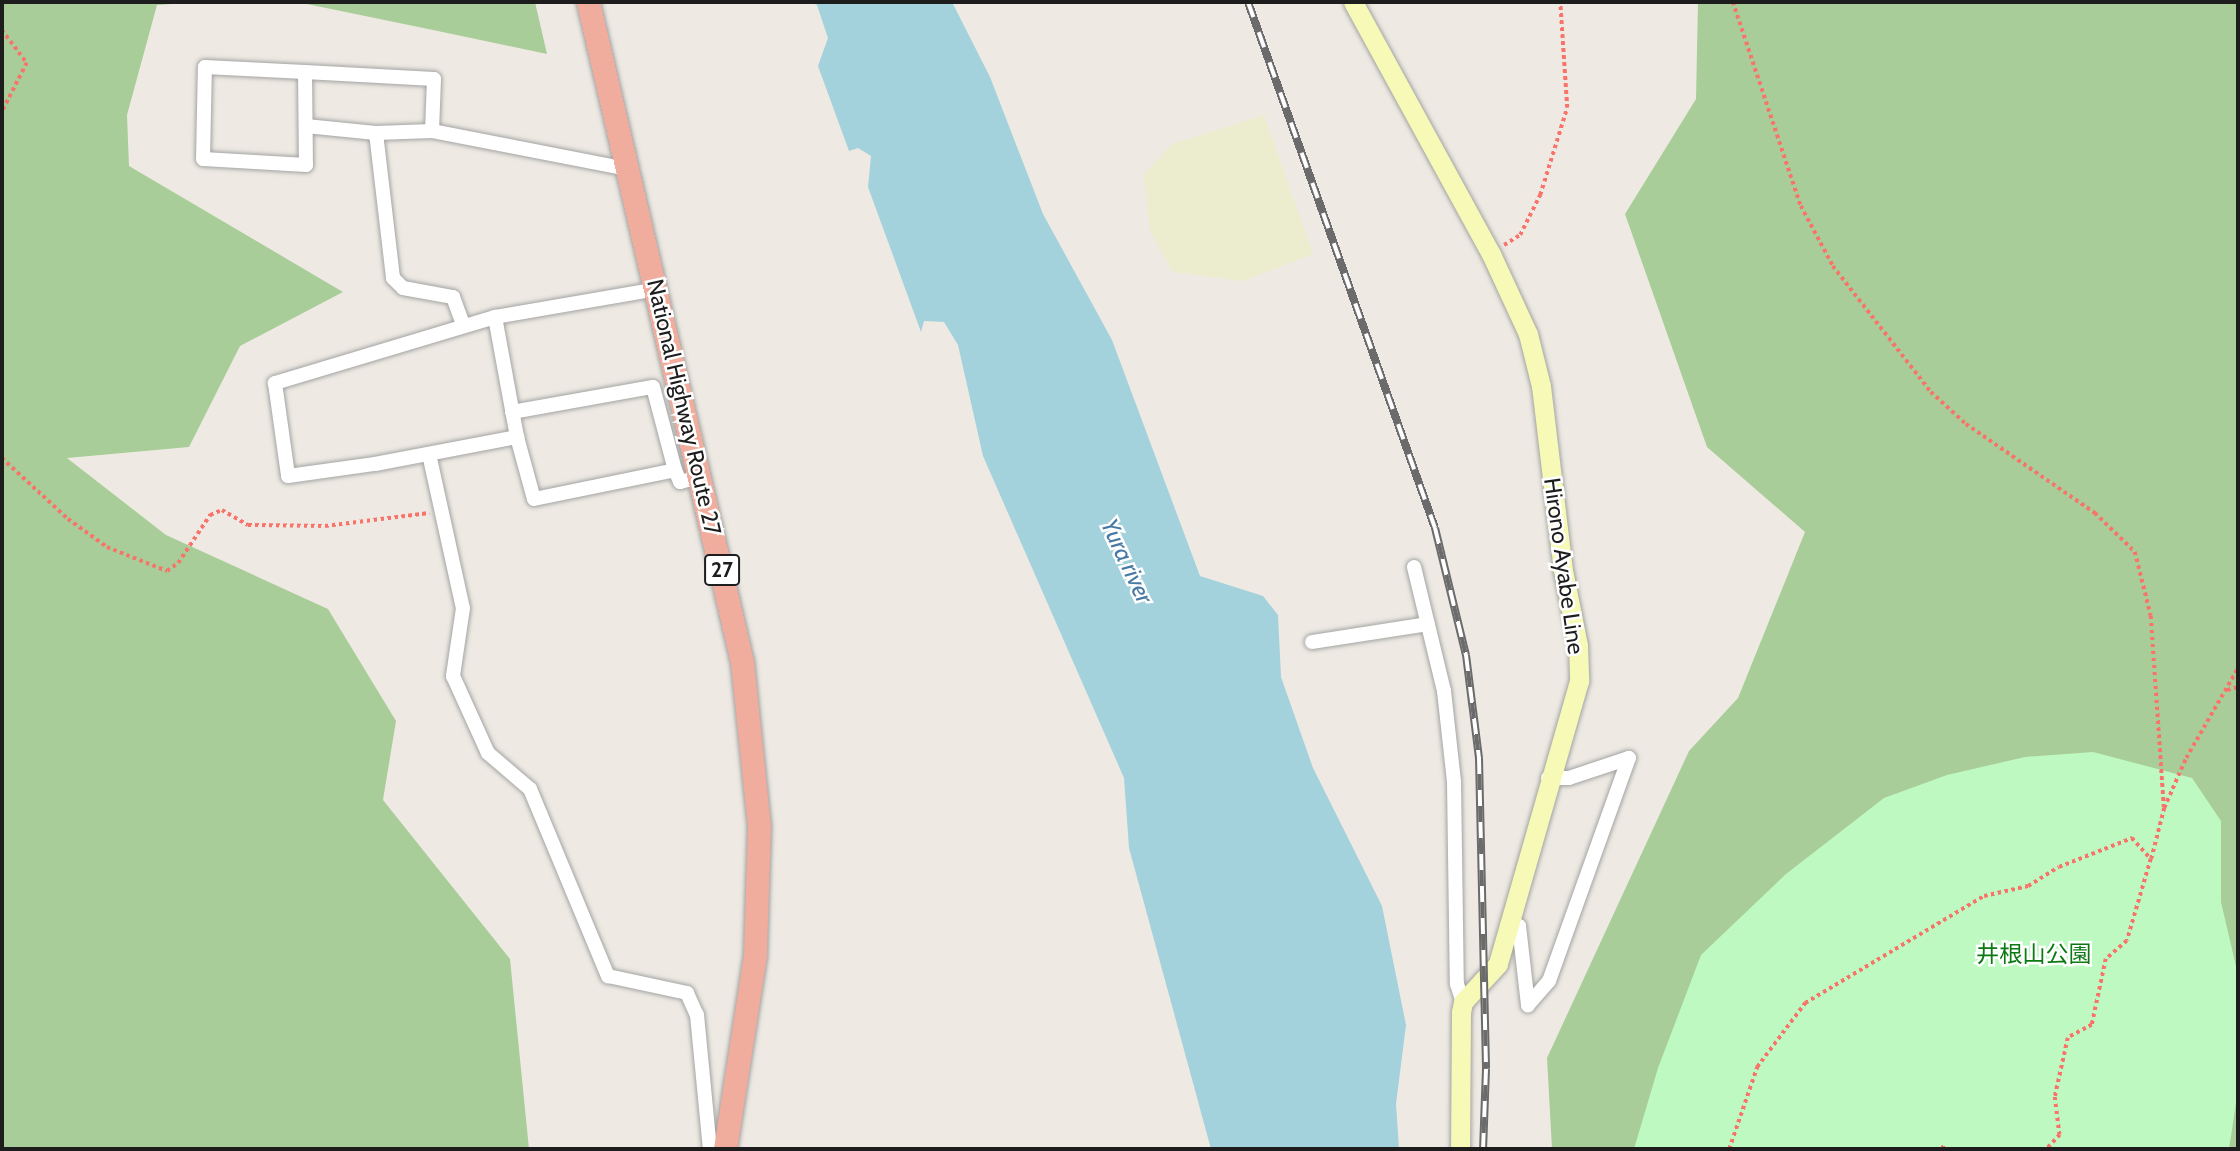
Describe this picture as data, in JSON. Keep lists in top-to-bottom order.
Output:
{
  "streets": {
    "highway": ["National Highway Route 27", "27"],
    "main road": ["Hirono Ayabe Line"]
  },
  "water": ["Yura river"],
  "parks": ["井根山公園"]
}
